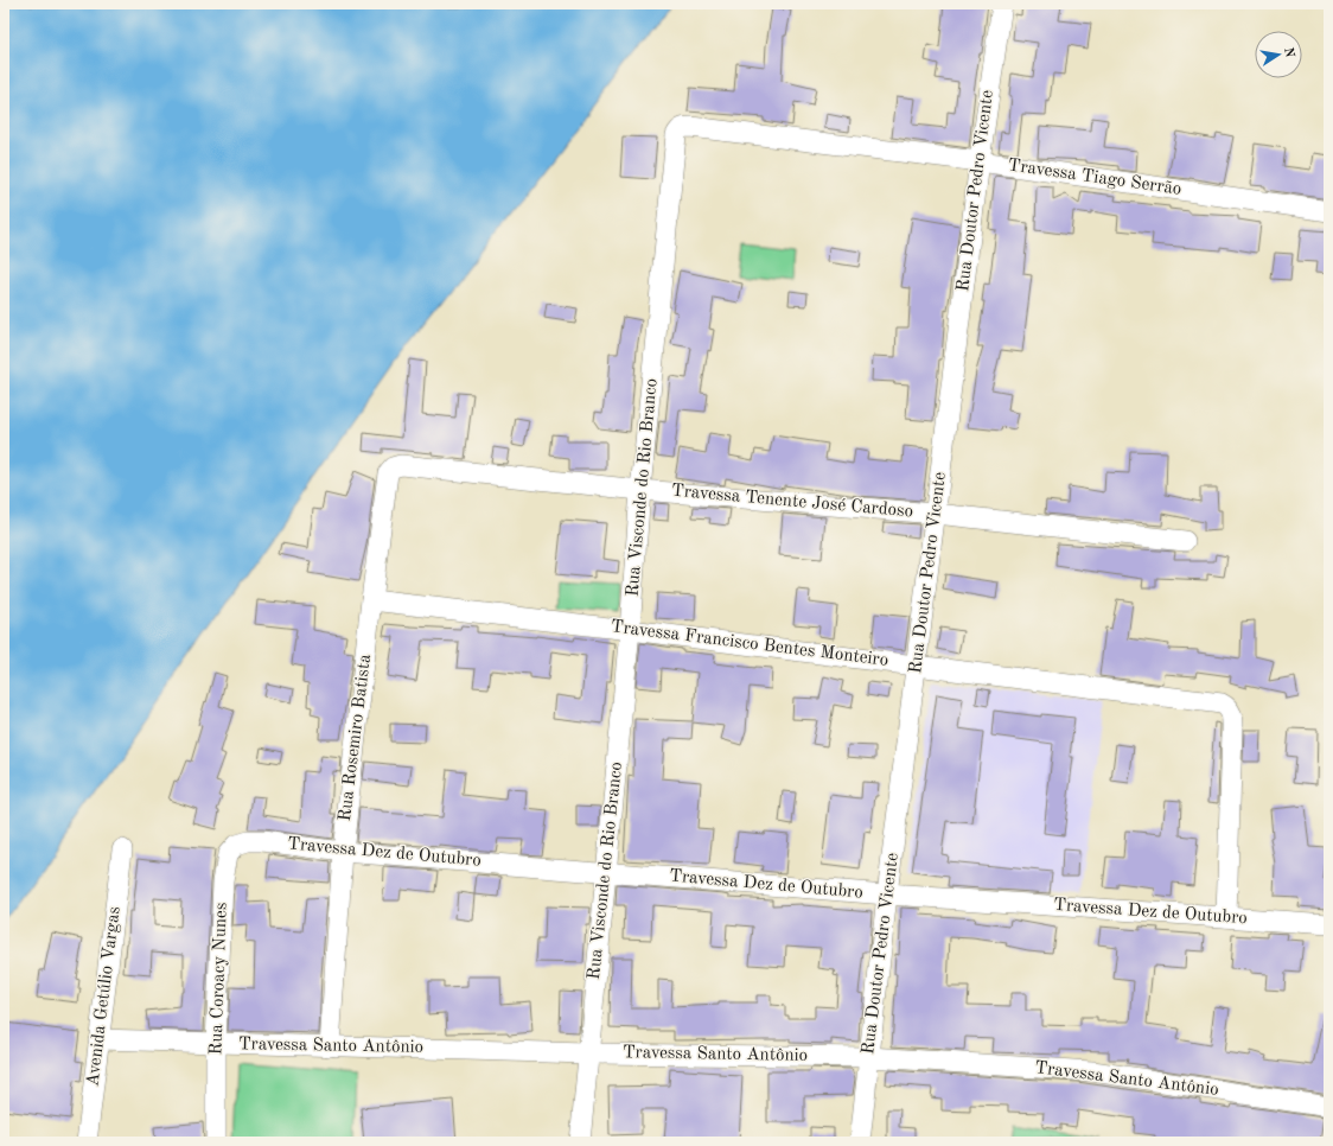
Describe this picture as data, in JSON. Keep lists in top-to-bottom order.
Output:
{
  "streets": {
    "street": [
      "Travessa Tiago Serrão",
      "Rua Doutor Pedro Vicente",
      "Rua Visconde do Rio Branco",
      "Travessa Tenente José Cardoso",
      "Travessa Francisco Bentes Monteiro",
      "Rua Rosemiro Batista",
      "Travessa Dez de Outubro",
      "Rua Coroacy Nunes",
      "Avenida Getúlio Vargas",
      "Travessa Santo Antônio"
    ]
  },
  "crossings": [
    ["Travessa Tiago Serrão", "Rua Doutor Pedro Vicente"],
    ["Travessa Tiago Serrão", "Rua Visconde do Rio Branco"],
    ["Rua Doutor Pedro Vicente", "Travessa Tenente José Cardoso"],
    ["Rua Doutor Pedro Vicente", "Travessa Francisco Bentes Monteiro"],
    ["Rua Doutor Pedro Vicente", "Travessa Dez de Outubro"],
    ["Rua Doutor Pedro Vicente", "Travessa Santo Antônio"],
    ["Rua Visconde do Rio Branco", "Travessa Tenente José Cardoso"],
    ["Rua Visconde do Rio Branco", "Travessa Francisco Bentes Monteiro"],
    ["Rua Visconde do Rio Branco", "Travessa Dez de Outubro"],
    ["Rua Visconde do Rio Branco", "Travessa Santo Antônio"],
    ["Travessa Tenente José Cardoso", "Travessa Francisco Bentes Monteiro"],
    ["Travessa Tenente José Cardoso", "Rua Rosemiro Batista"],
    ["Travessa Francisco Bentes Monteiro", "Rua Rosemiro Batista"],
    ["Travessa Francisco Bentes Monteiro", "Travessa Dez de Outubro"],
    ["Rua Rosemiro Batista", "Travessa Dez de Outubro"],
    ["Rua Rosemiro Batista", "Travessa Santo Antônio"],
    ["Travessa Dez de Outubro", "Rua Coroacy Nunes"],
    ["Rua Coroacy Nunes", "Travessa Santo Antônio"],
    ["Avenida Getúlio Vargas", "Travessa Santo Antônio"]
  ],
  "north": "right"
}
